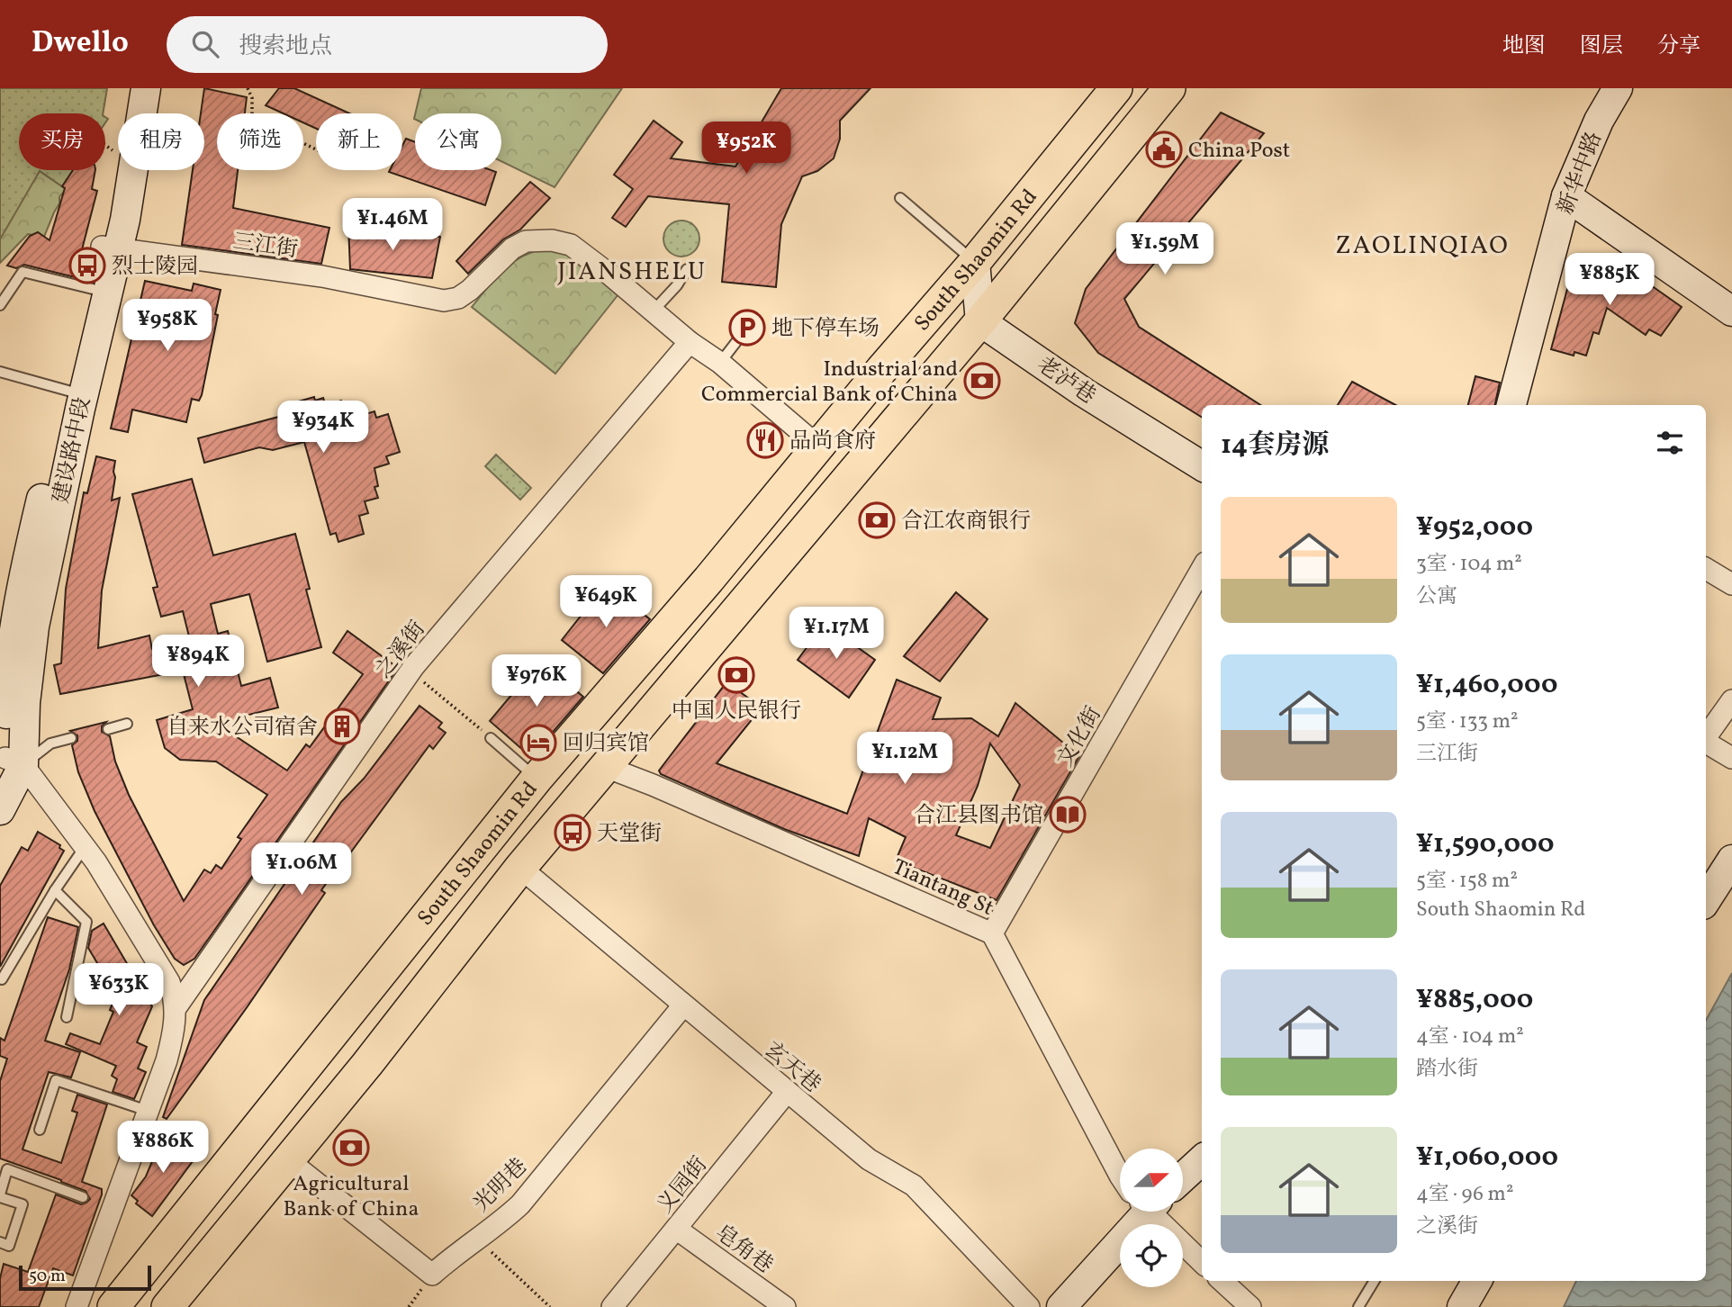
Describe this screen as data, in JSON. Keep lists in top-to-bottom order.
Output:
{
  "streets": {
    "main road": [
      "新华中路",
      "South Shaomin Rd",
      "老泸巷",
      "建设路中段"
    ],
    "street": [
      "三江街",
      "之溪街",
      "文化街",
      "Tiantang St",
      "玄天巷",
      "光明巷",
      "义园街",
      "皂角巷"
    ]
  },
  "crossings": [
    ["三江街", "South Shaomin Rd"],
    ["三江街", "建设路中段"],
    ["三江街", "之溪街"],
    ["South Shaomin Rd", "老泸巷"],
    ["South Shaomin Rd", "Tiantang St"],
    ["South Shaomin Rd", "玄天巷"],
    ["South Shaomin Rd", "光明巷"],
    ["建设路中段", "之溪街"],
    ["文化街", "Tiantang St"],
    ["玄天巷", "光明巷"],
    ["玄天巷", "义园街"],
    ["义园街", "皂角巷"]
  ],
  "districts": ["ZAOLINQIAO", "JIANSHELU"],
  "places": {
    "public building": ["China Post"],
    "bus stop": ["烈士陵园", "天堂街"],
    "parking": ["地下停车场"],
    "bank": [
      "Industrial and Commercial Bank of China",
      "合江农商银行",
      "中国人民银行",
      "Agricultural Bank of China"
    ],
    "restaurant": ["品尚食府"],
    "building": ["自来水公司宿舍"],
    "hotel": ["回归宾馆"],
    "library": ["合江县图书馆"]
  },
  "scale_bar": "50 m",
  "north": "right",
  "page": {
    "header": "Dwello",
    "search": "搜索地点",
    "nav": ["地图", "图层", "分享"],
    "chip": [
      "买房",
      "租房",
      "筛选",
      "新上",
      "公寓"
    ],
    "price": [
      "¥952K",
      "¥1.46M",
      "¥1.59M",
      "¥885K",
      "¥958K",
      "¥934K",
      "¥649K",
      "¥1.17M",
      "¥894K",
      "¥976K",
      "¥1.12M",
      "¥1.06M",
      "¥633K",
      "¥886K"
    ],
    "heading": "14套房源",
    "list": [
      {
        "name": "¥952,000",
        "note": "3室 · 104 m² · 公寓"
      },
      {
        "name": "¥1,460,000",
        "note": "5室 · 133 m² · 三江街"
      },
      {
        "name": "¥1,590,000",
        "note": "5室 · 158 m² · South Shaomin Rd"
      },
      {
        "name": "¥885,000",
        "note": "4室 · 104 m² · 踏水街"
      },
      {
        "name": "¥1,060,000",
        "note": "4室 · 96 m² · 之溪街"
      }
    ],
    "scale": "50 m"
  }
}
